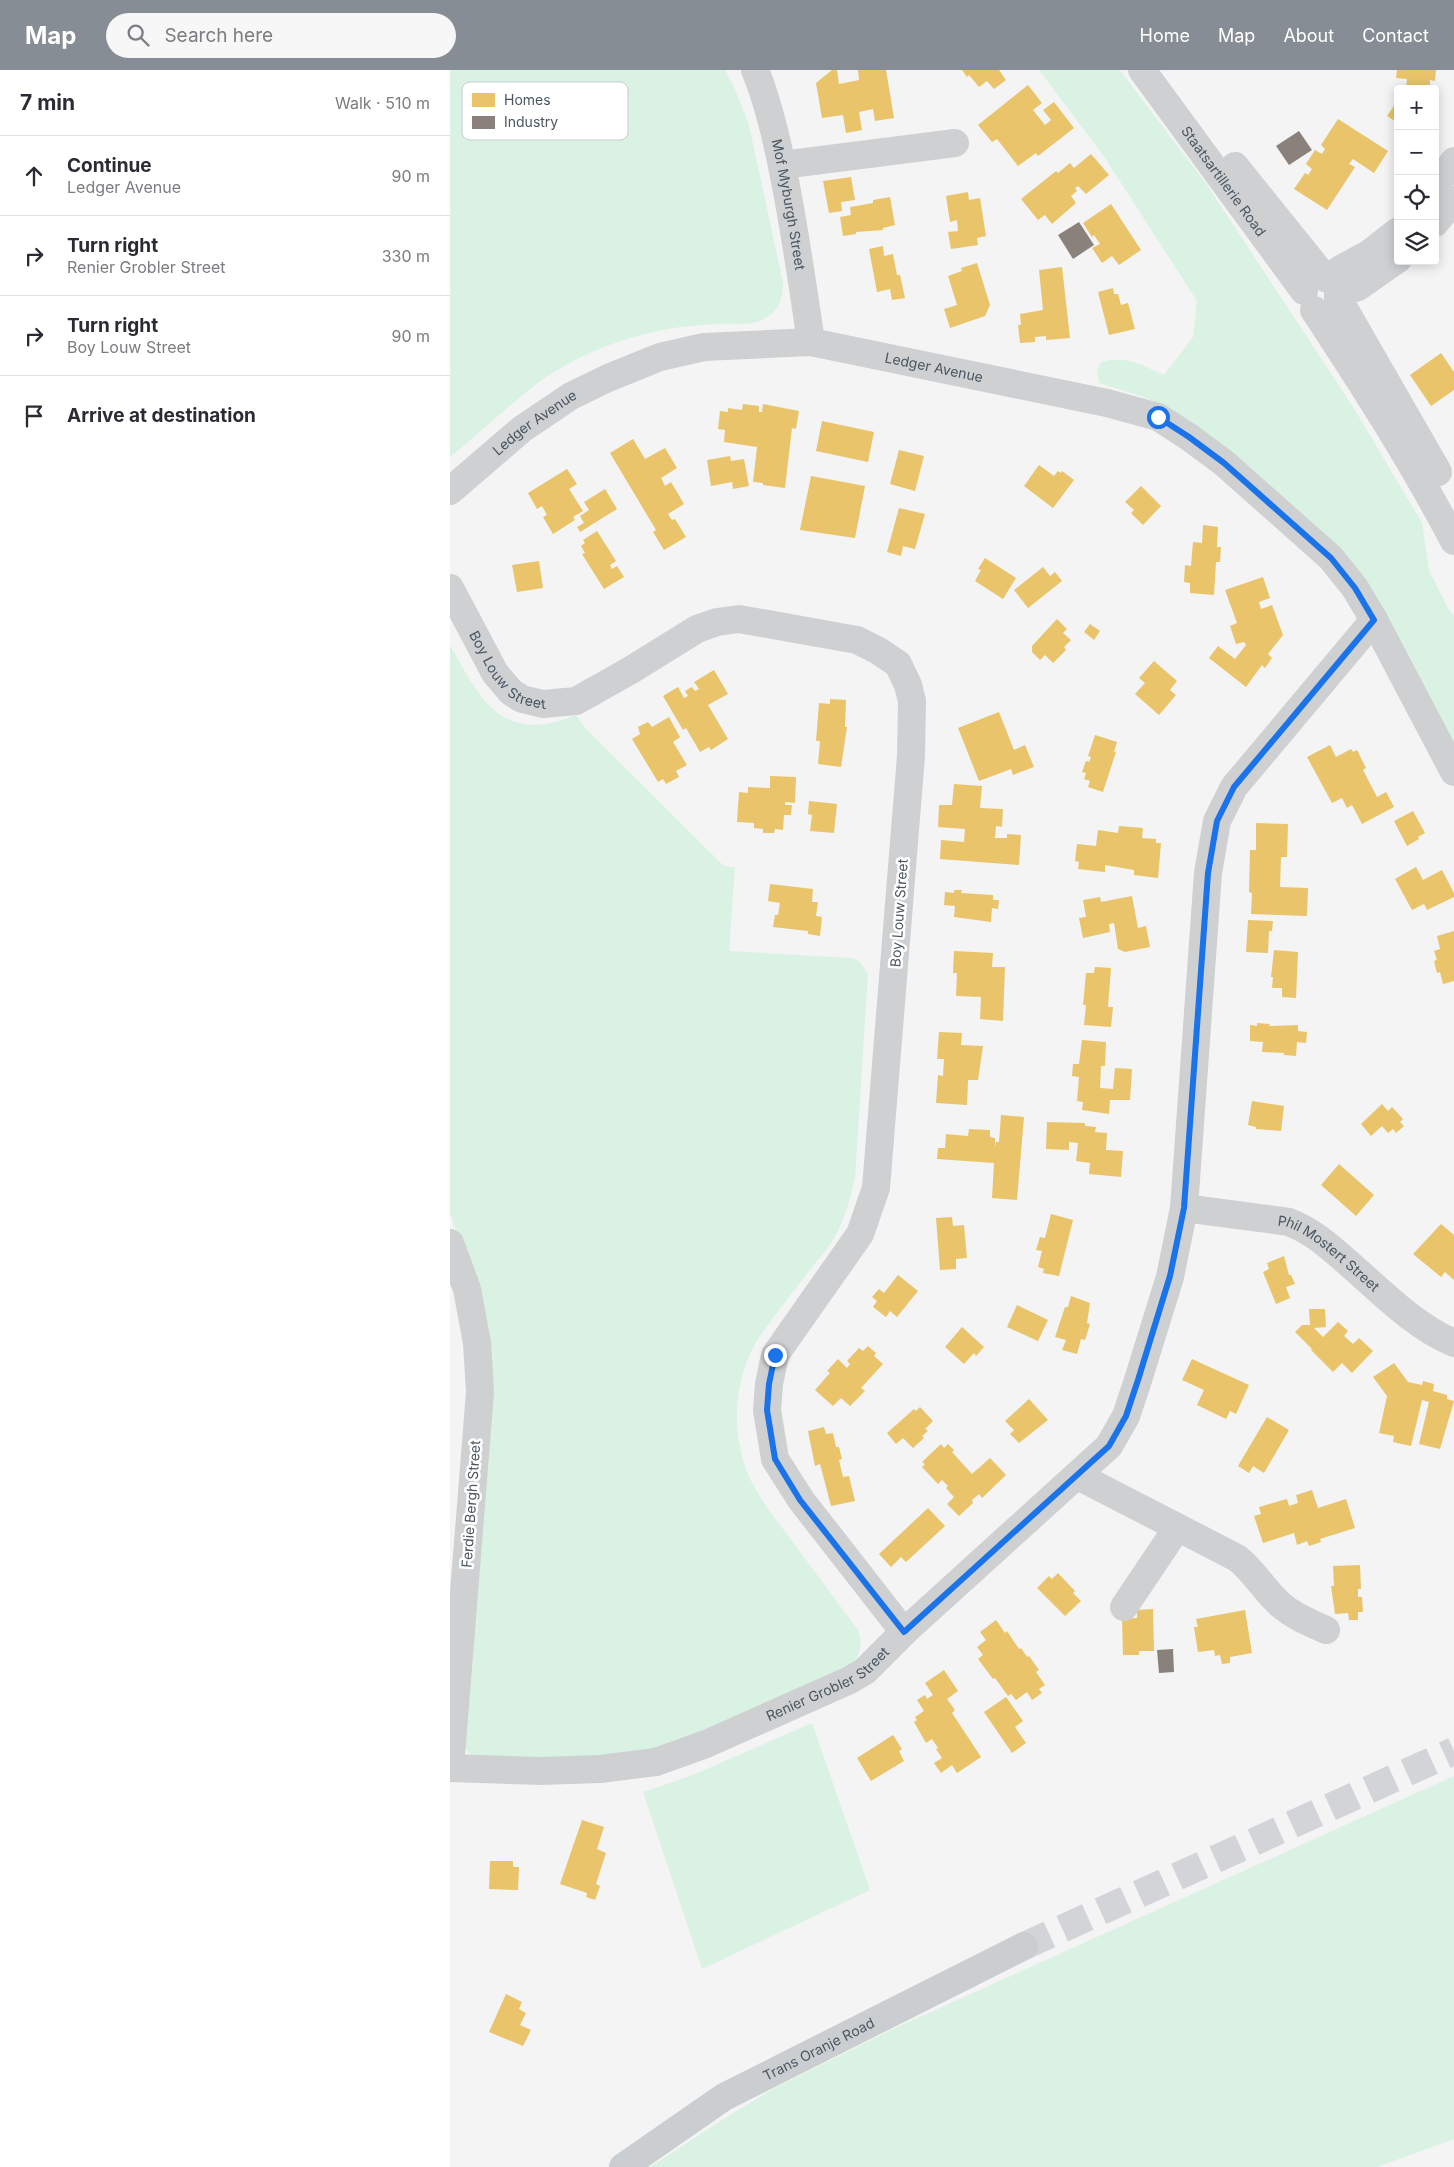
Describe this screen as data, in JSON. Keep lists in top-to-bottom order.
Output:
{
  "streets": {
    "main road": ["Trans Oranje Road"],
    "street": [
      "Staatsartillerie Road",
      "Mof Myburgh Street",
      "Ledger Avenue",
      "Boy Louw Street",
      "Phil Mostert Street",
      "Ferdie Bergh Street",
      "Renier Grobler Street"
    ]
  },
  "crossings": [
    ["Mof Myburgh Street", "Ledger Avenue"],
    ["Ledger Avenue", "Renier Grobler Street"],
    ["Boy Louw Street", "Renier Grobler Street"],
    ["Phil Mostert Street", "Renier Grobler Street"],
    ["Ferdie Bergh Street", "Renier Grobler Street"]
  ],
  "legend": ["Homes", "Industry"],
  "page": {
    "header": "Map",
    "search": "Search here",
    "nav": [
      "Home",
      "Map",
      "About",
      "Contact"
    ],
    "heading": ["7 min", "Walk · 510 m"],
    "map_buttons": ["+", "−"],
    "list": [
      ["Continue", "Ledger Avenue", "90 m"],
      ["Turn right", "Renier Grobler Street", "330 m"],
      ["Turn right", "Boy Louw Street", "90 m"],
      "Arrive at destination"
    ]
  }
}
